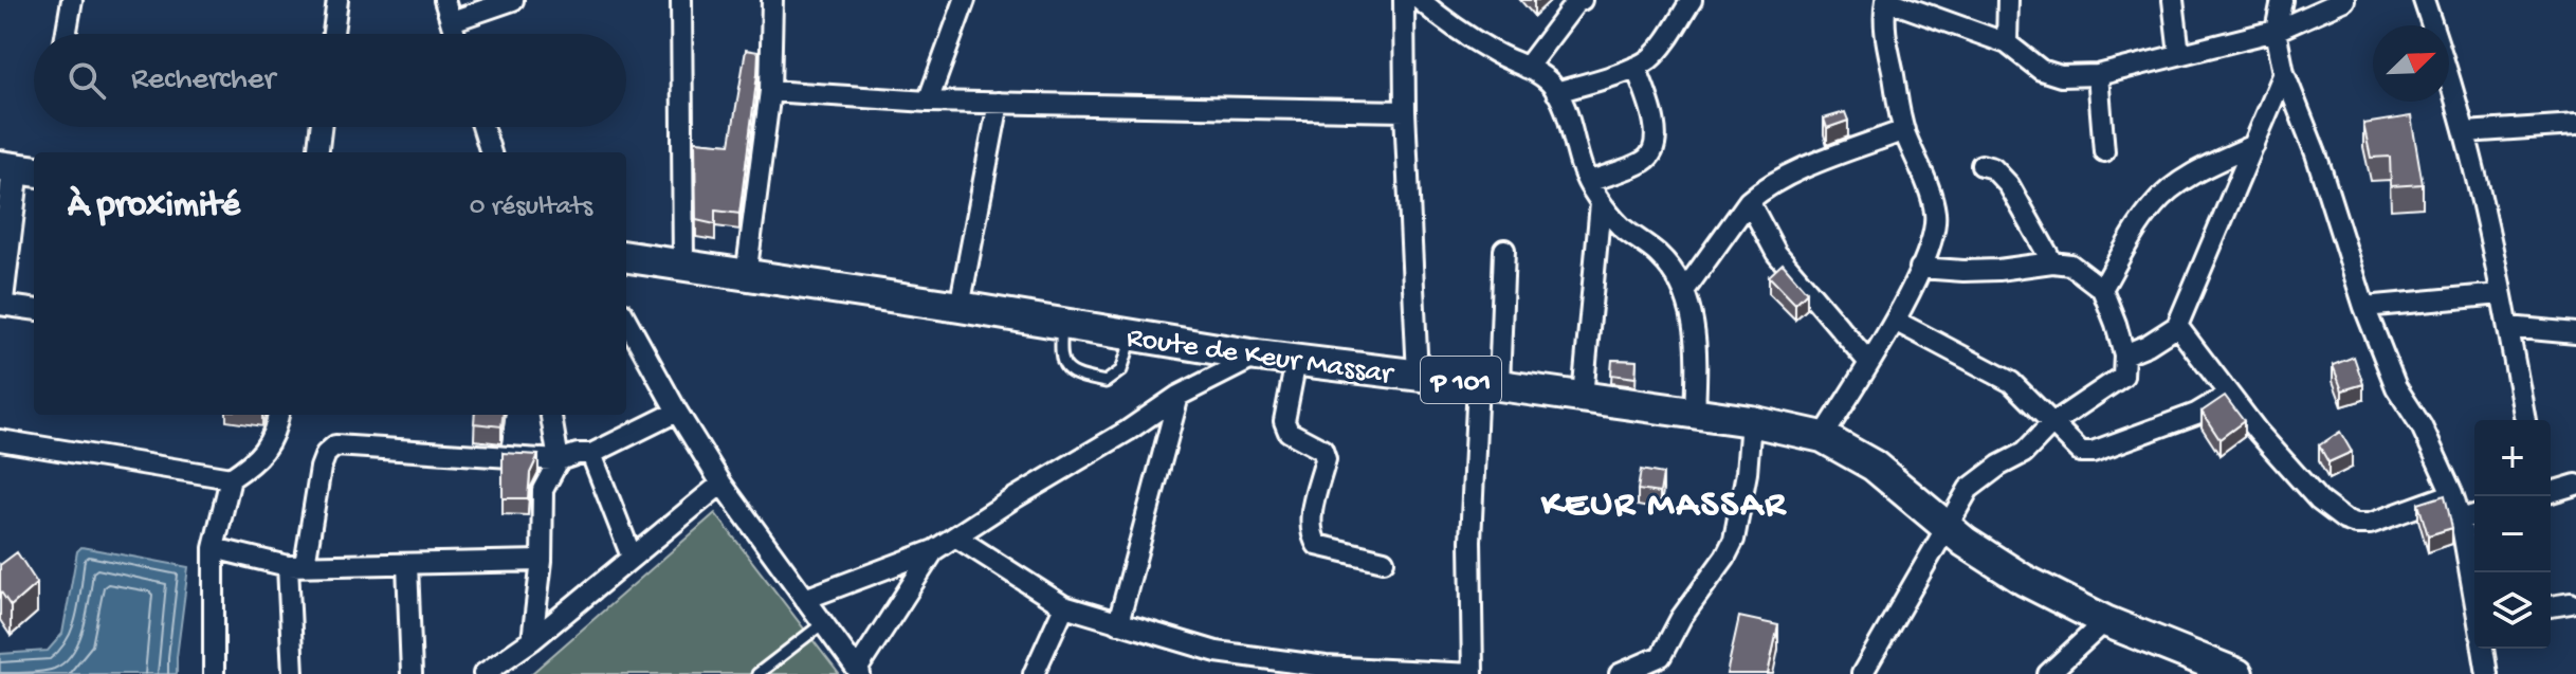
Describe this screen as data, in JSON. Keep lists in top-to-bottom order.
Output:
{
  "streets": {
    "main road": ["Route de Keur Massar", "P 101"]
  },
  "districts": ["KEUR MASSAR"],
  "north": "top right",
  "page": {
    "search": "Rechercher",
    "heading": ["À proximité", "0 résultats"],
    "map_buttons": ["+", "−"]
  }
}
